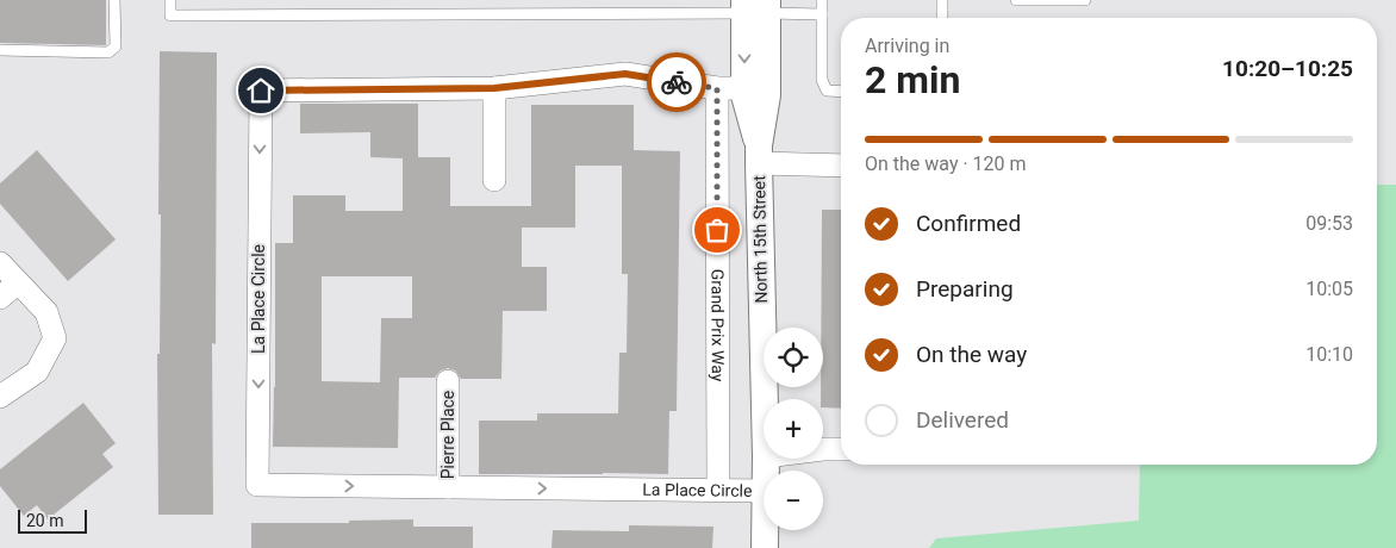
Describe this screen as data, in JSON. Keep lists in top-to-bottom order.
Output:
{
  "streets": {
    "street": [
      "North 15th Street",
      "La Place Circle",
      "Grand Prix Way",
      "Pierre Place"
    ]
  },
  "crossings": [
    ["North 15th Street", "La Place Circle"],
    ["La Place Circle", "Grand Prix Way"],
    ["La Place Circle", "Pierre Place"]
  ],
  "scale_bar": "20 m",
  "page": {
    "heading": ["2 min", "Arriving in", "10:20–10:25"],
    "bar": "On the way · 120 m",
    "list": [
      ["Confirmed", "09:53"],
      ["Preparing", "10:05"],
      ["On the way", "10:10"],
      "Delivered"
    ],
    "map_buttons": ["+", "−"],
    "scale": "20 m"
  }
}
